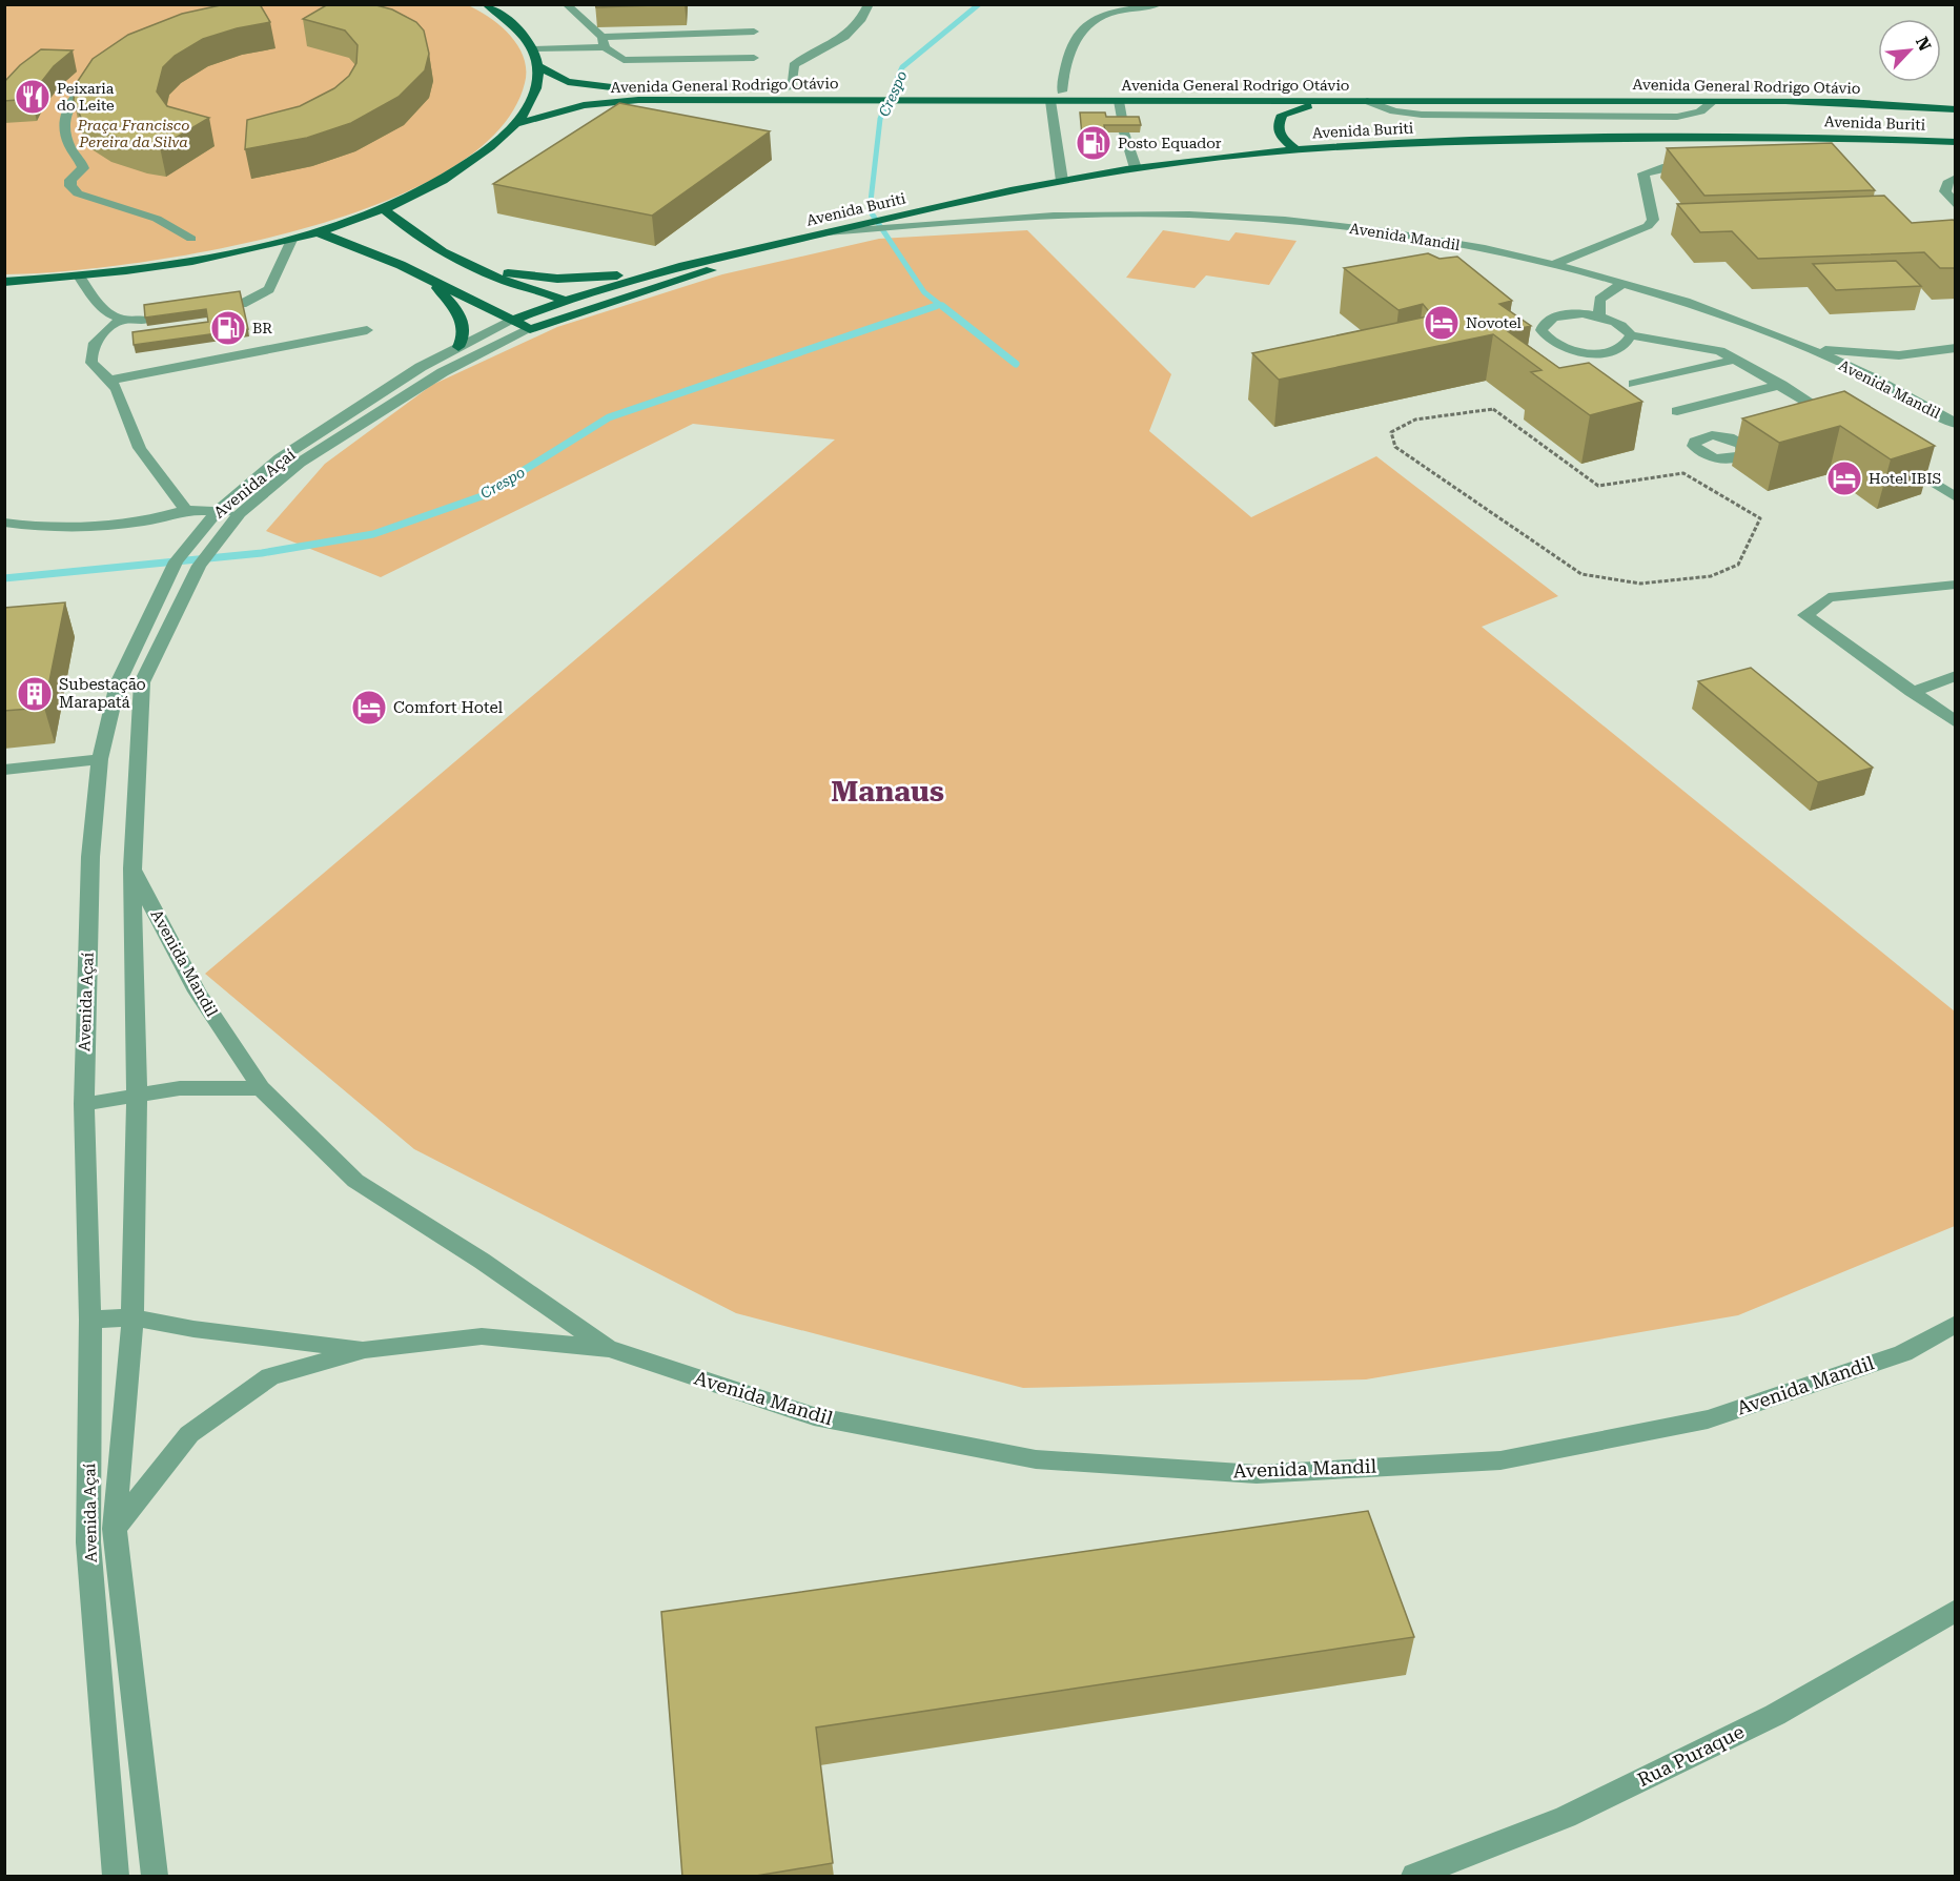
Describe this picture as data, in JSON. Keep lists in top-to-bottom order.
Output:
{
  "streets": {
    "main road": ["Avenida General Rodrigo Otávio", "Avenida Buriti"],
    "street": ["Avenida Mandil", "Avenida Açaí", "Rua Puraque"]
  },
  "crossings": [
    ["Avenida Buriti", "Avenida Mandil"],
    ["Avenida Buriti", "Avenida Açaí"],
    ["Avenida Mandil", "Avenida Açaí"]
  ],
  "districts": ["Manaus"],
  "water": ["Crespo"],
  "parks": ["Praça Francisco Pereira da Silva"],
  "places": {
    "restaurant": ["Peixaria do Leite"],
    "fuel station": ["Posto Equador", "BR"],
    "hotel": ["Novotel", "Hotel IBIS", "Comfort Hotel"],
    "building": ["Subestação Marapatá"]
  },
  "north": "top right"
}
